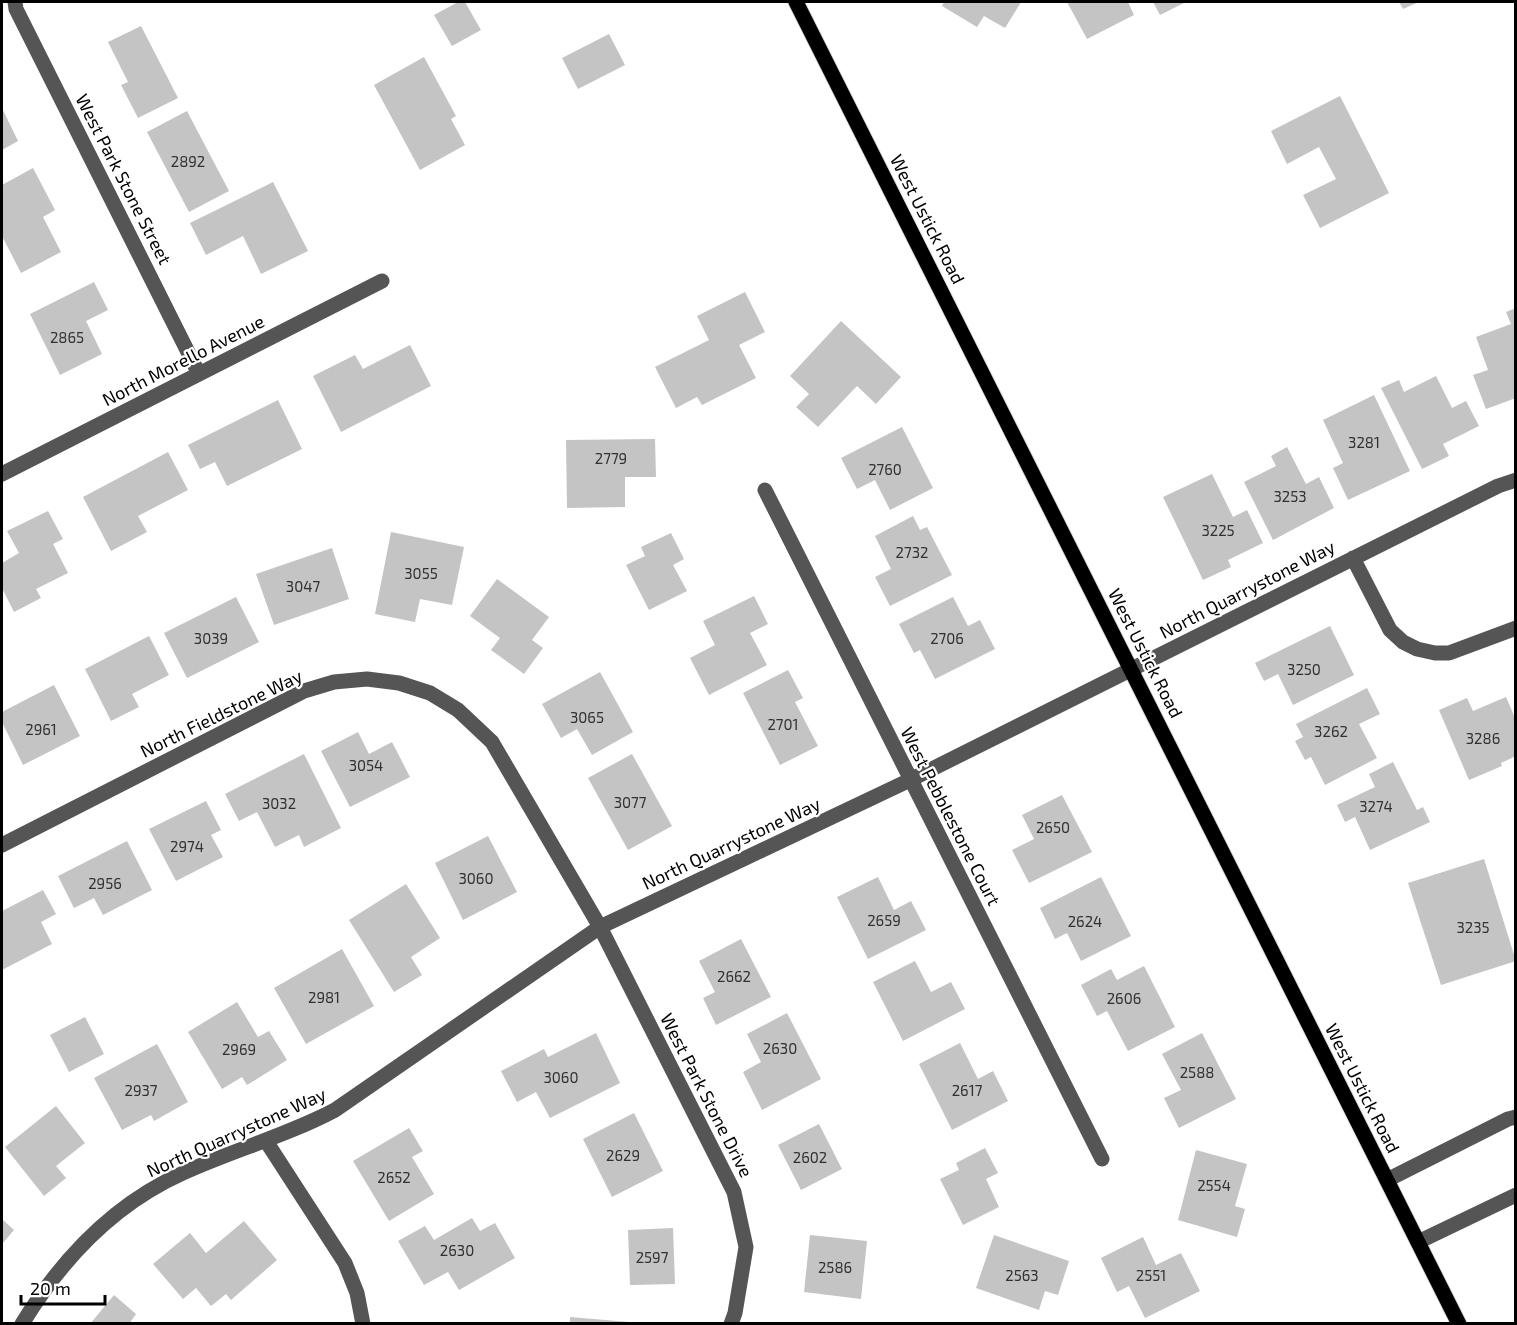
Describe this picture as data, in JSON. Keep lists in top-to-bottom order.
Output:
{
  "streets": {
    "main road": ["West Ustick Road"],
    "street": [
      "West Park Stone Street",
      "North Morello Avenue",
      "North Quarrystone Way",
      "North Fieldstone Way",
      "West Pebblestone Court",
      "West Park Stone Drive"
    ]
  },
  "crossings": [
    ["West Park Stone Street", "North Morello Avenue"],
    ["West Ustick Road", "North Quarrystone Way"],
    ["North Quarrystone Way", "North Fieldstone Way"],
    ["North Quarrystone Way", "West Pebblestone Court"],
    ["North Quarrystone Way", "West Park Stone Drive"],
    ["North Fieldstone Way", "West Park Stone Drive"]
  ],
  "house_numbers": [
    "2892",
    "2865",
    "3281",
    "2779",
    "2760",
    "3253",
    "3225",
    "2732",
    "3055",
    "3047",
    "3039",
    "2706",
    "3250",
    "3065",
    "2701",
    "2961",
    "3262",
    "3286",
    "3054",
    "3077",
    "3032",
    "3274",
    "2650",
    "2974",
    "3060",
    "2956",
    "2659",
    "2624",
    "3235",
    "2662",
    "2981",
    "2606",
    "2630",
    "2969",
    "2588",
    "3060",
    "2937",
    "2617",
    "2629",
    "2602",
    "2652",
    "2554",
    "2630",
    "2597",
    "2586",
    "2563",
    "2551"
  ],
  "scale_bar": "20 m"
}
